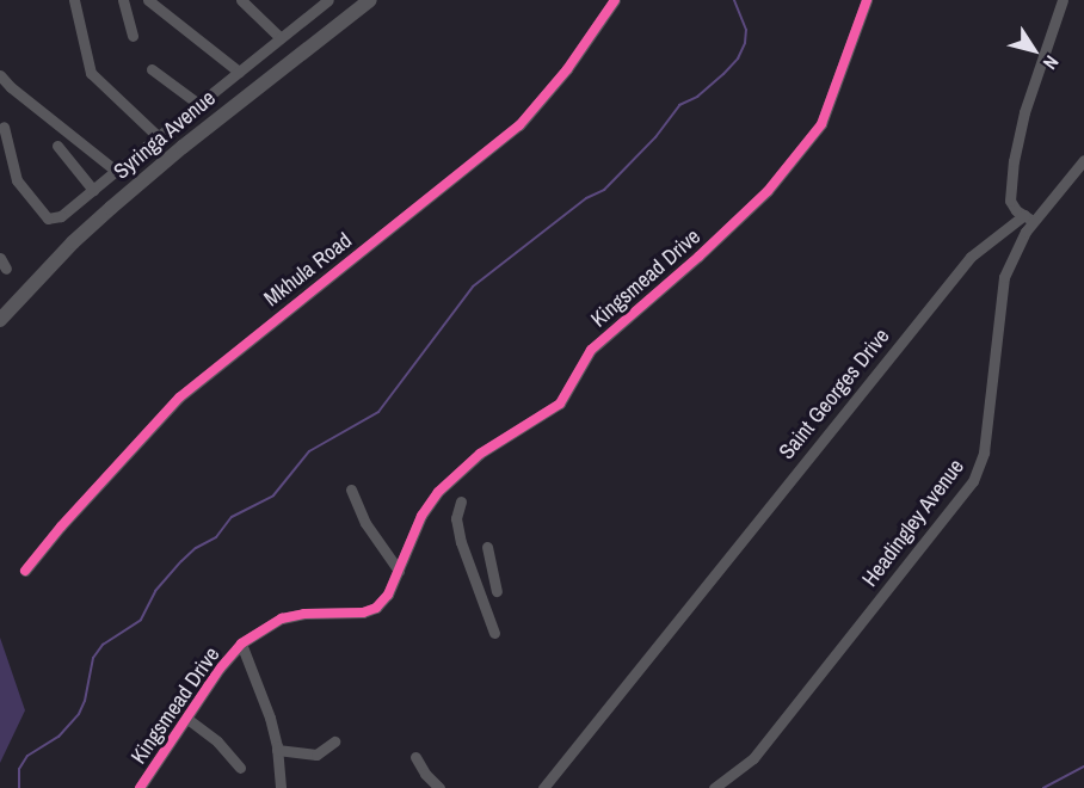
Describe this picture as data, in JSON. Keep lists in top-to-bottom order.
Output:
{
  "streets": {
    "street": [
      "Syringa Avenue",
      "Mkhula Road",
      "Kingsmead Drive",
      "Saint Georges Drive",
      "Headingley Avenue"
    ]
  },
  "north": "bottom right"
}
